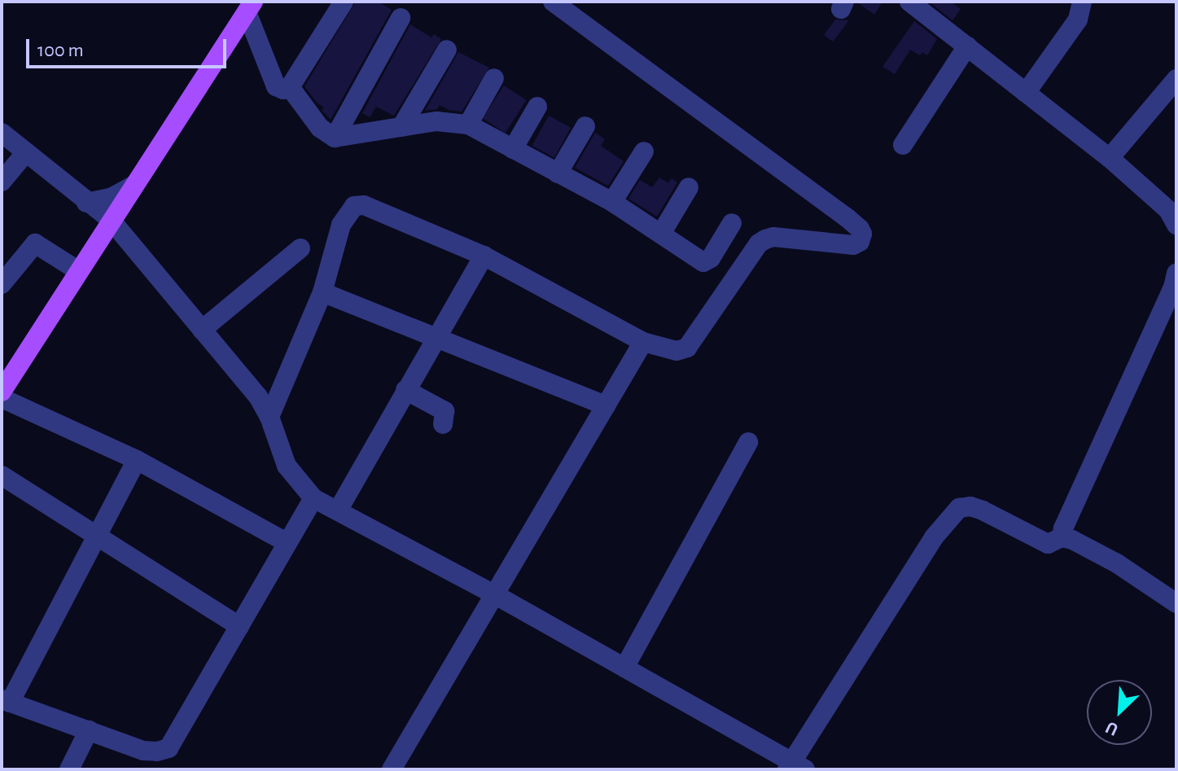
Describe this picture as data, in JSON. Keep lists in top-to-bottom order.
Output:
{
  "scale_bar": "100 m",
  "north": "bottom left"
}
